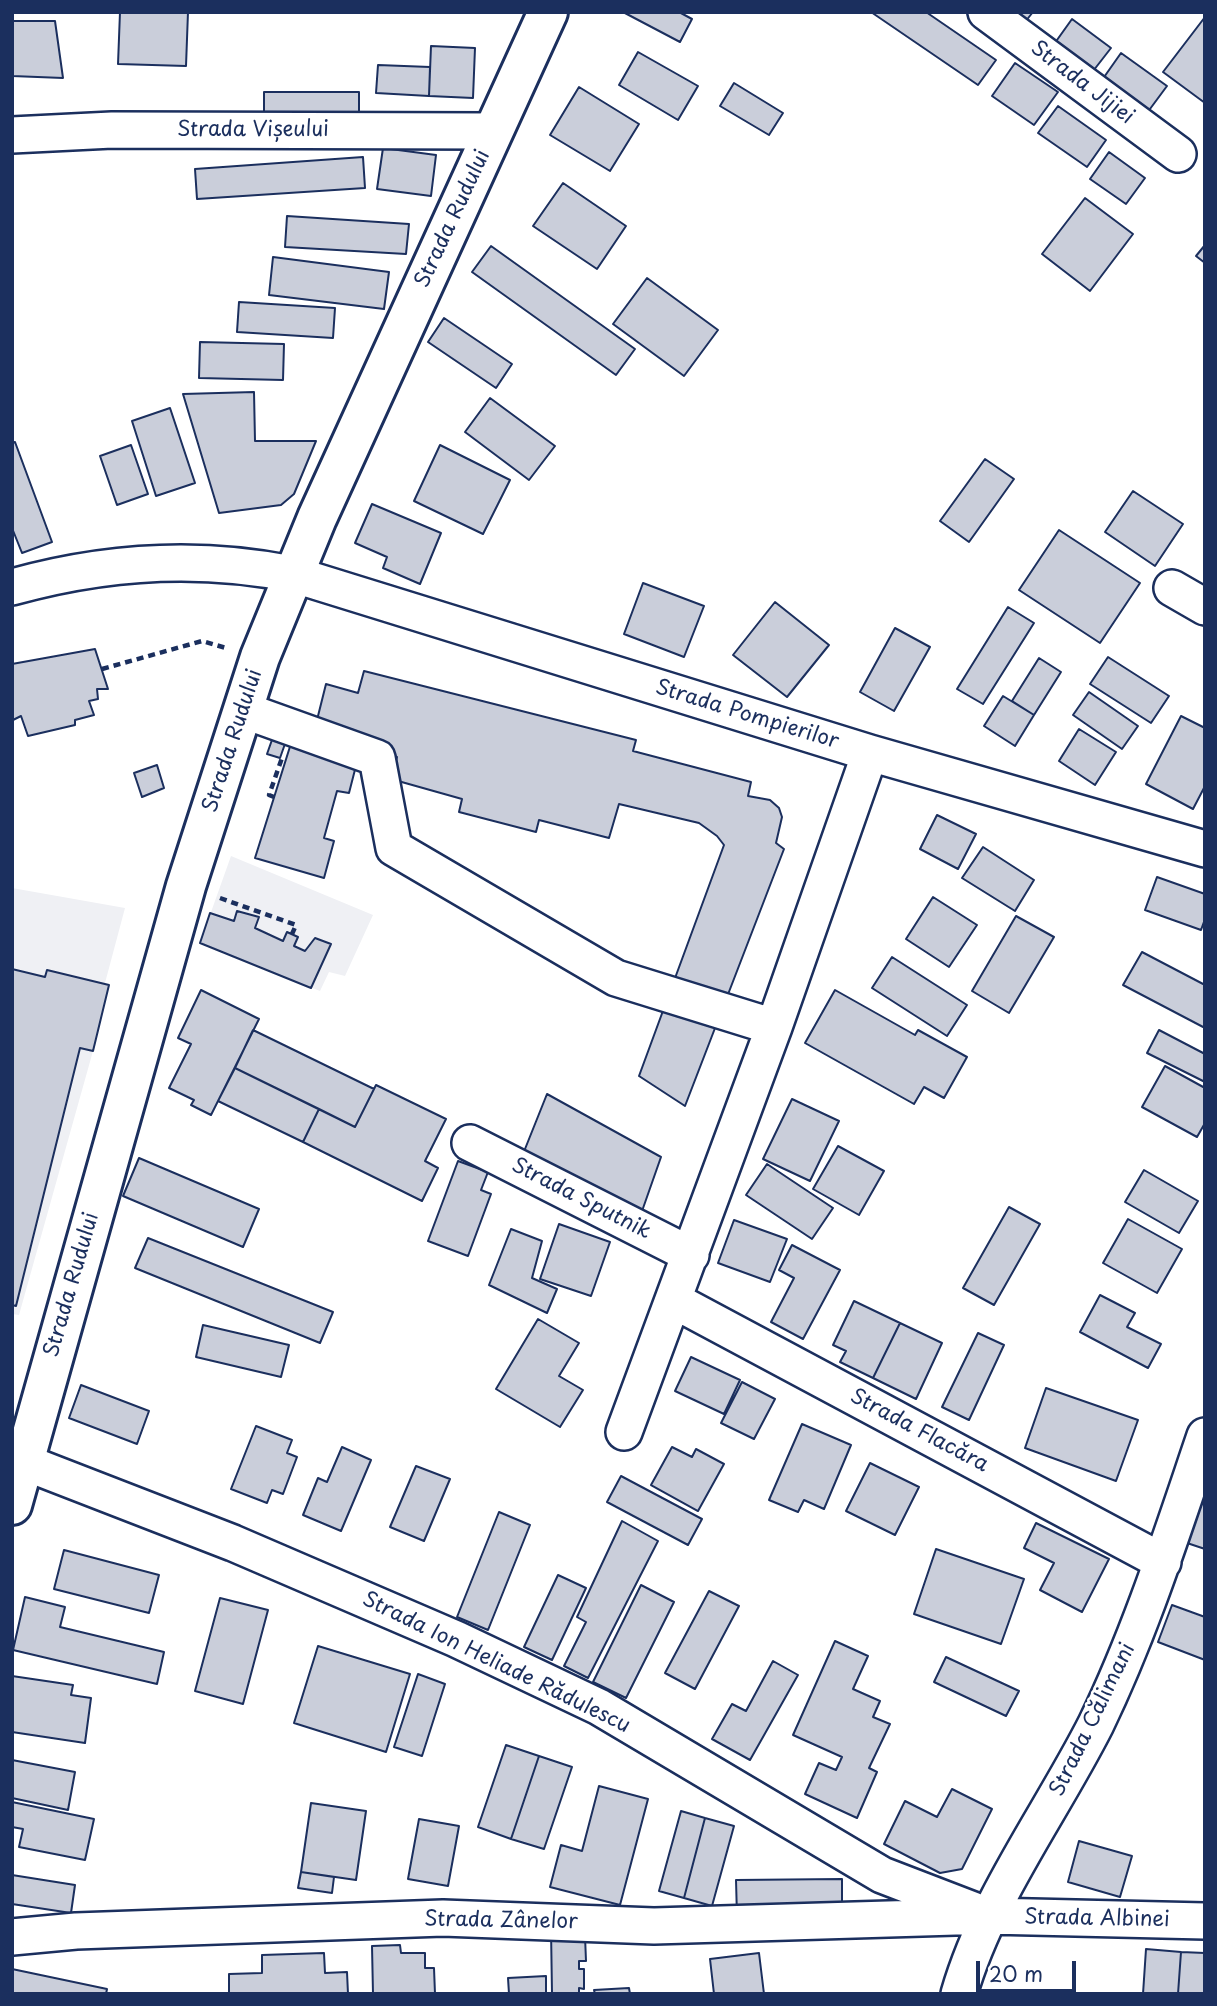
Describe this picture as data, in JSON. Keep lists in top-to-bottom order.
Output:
{
  "streets": {
    "main road": ["Strada Rudului"],
    "street": [
      "Strada Jijiei",
      "Strada Vișeului",
      "Strada Pompierilor",
      "Strada Sputnik",
      "Strada Flacăra",
      "Strada Ion Heliade Rădulescu",
      "Strada Călimani",
      "Strada Albinei",
      "Strada Zânelor"
    ]
  },
  "crossings": [
    ["Strada Vișeului", "Strada Rudului"],
    ["Strada Rudului", "Strada Pompierilor"],
    ["Strada Rudului", "Strada Ion Heliade Rădulescu"],
    ["Strada Flacăra", "Strada Călimani"],
    ["Strada Ion Heliade Rădulescu", "Strada Călimani"],
    ["Strada Ion Heliade Rădulescu", "Strada Albinei"],
    ["Strada Ion Heliade Rădulescu", "Strada Zânelor"],
    ["Strada Călimani", "Strada Albinei"],
    ["Strada Călimani", "Strada Zânelor"],
    ["Strada Albinei", "Strada Zânelor"]
  ],
  "scale_bar": "20 m"
}
